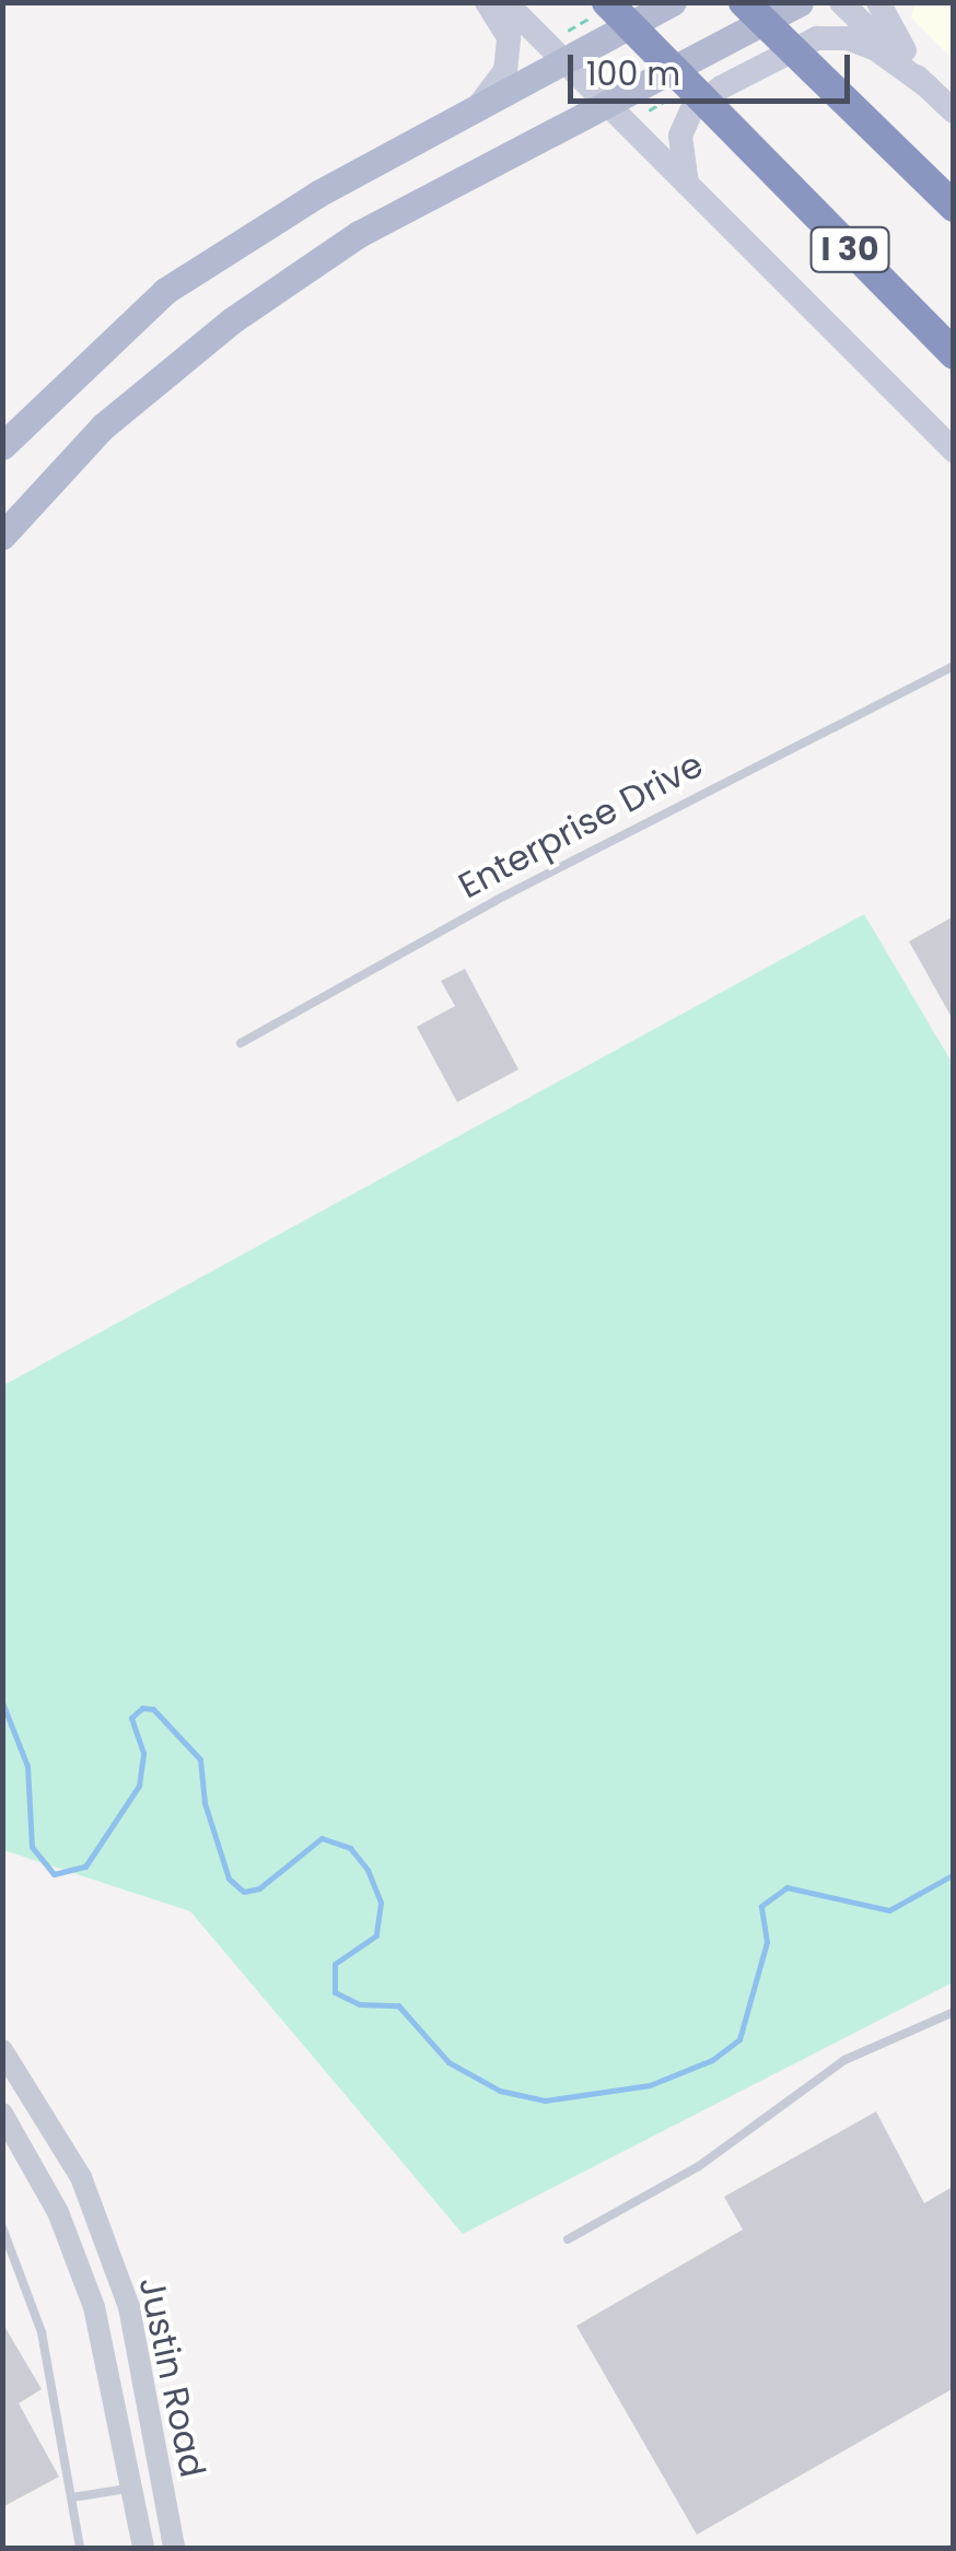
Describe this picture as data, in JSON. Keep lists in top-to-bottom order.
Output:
{
  "streets": {
    "highway": ["I 30"],
    "street": ["Justin Road"],
    "lane": ["Enterprise Drive"]
  },
  "scale_bar": "100 m"
}
